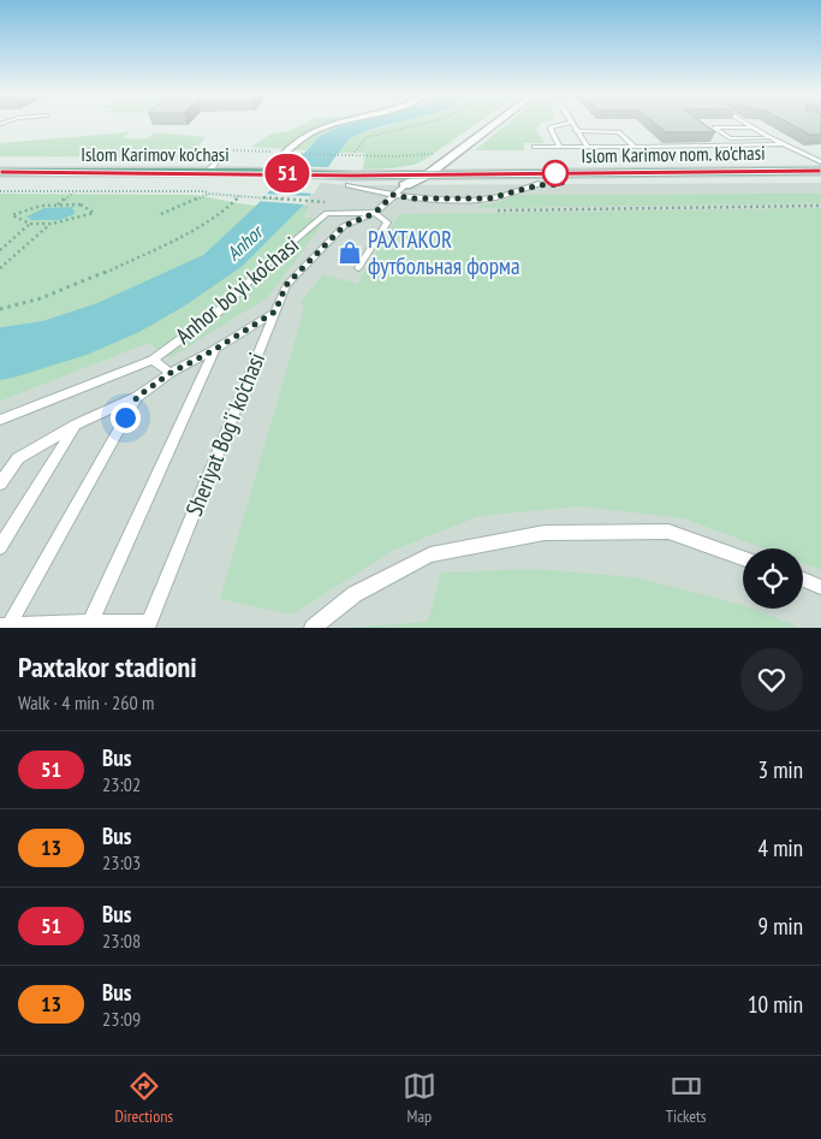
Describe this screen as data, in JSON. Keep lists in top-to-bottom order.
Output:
{
  "streets": {
    "main road": ["Islom Karimov ko'chasi", "Islom Karimov nom. ko'chasi"],
    "lane": ["Anhor bo‘yi ko‘chasi", "Sheriyat Bog'i ko'chasi"]
  },
  "crossings": [
    ["Islom Karimov ko'chasi", "Islom Karimov nom. ko'chasi"],
    ["Islom Karimov ko'chasi", "Sheriyat Bog'i ko'chasi"],
    ["Islom Karimov nom. ko'chasi", "Sheriyat Bog'i ko'chasi"],
    ["Anhor bo‘yi ko‘chasi", "Sheriyat Bog'i ko'chasi"]
  ],
  "water": ["Anhor"],
  "places": {
    "shop": ["PAXTAKOR футбольная форма"]
  },
  "lines": ["bus line 51"],
  "page": {
    "on_map": "51",
    "heading": ["Paxtakor stadioni", "Walk · 4 min · 260 m"],
    "list": [
      {
        "mark": "51",
        "name": "Bus",
        "note": "23:02",
        "value": "3 min"
      },
      {
        "mark": "13",
        "name": "Bus",
        "note": "23:03",
        "value": "4 min"
      },
      {
        "mark": "51",
        "name": "Bus",
        "note": "23:08",
        "value": "9 min"
      },
      {
        "mark": "13",
        "name": "Bus",
        "note": "23:09",
        "value": "10 min"
      }
    ],
    "tabs": ["Directions", "Map", "Tickets"]
  }
}
